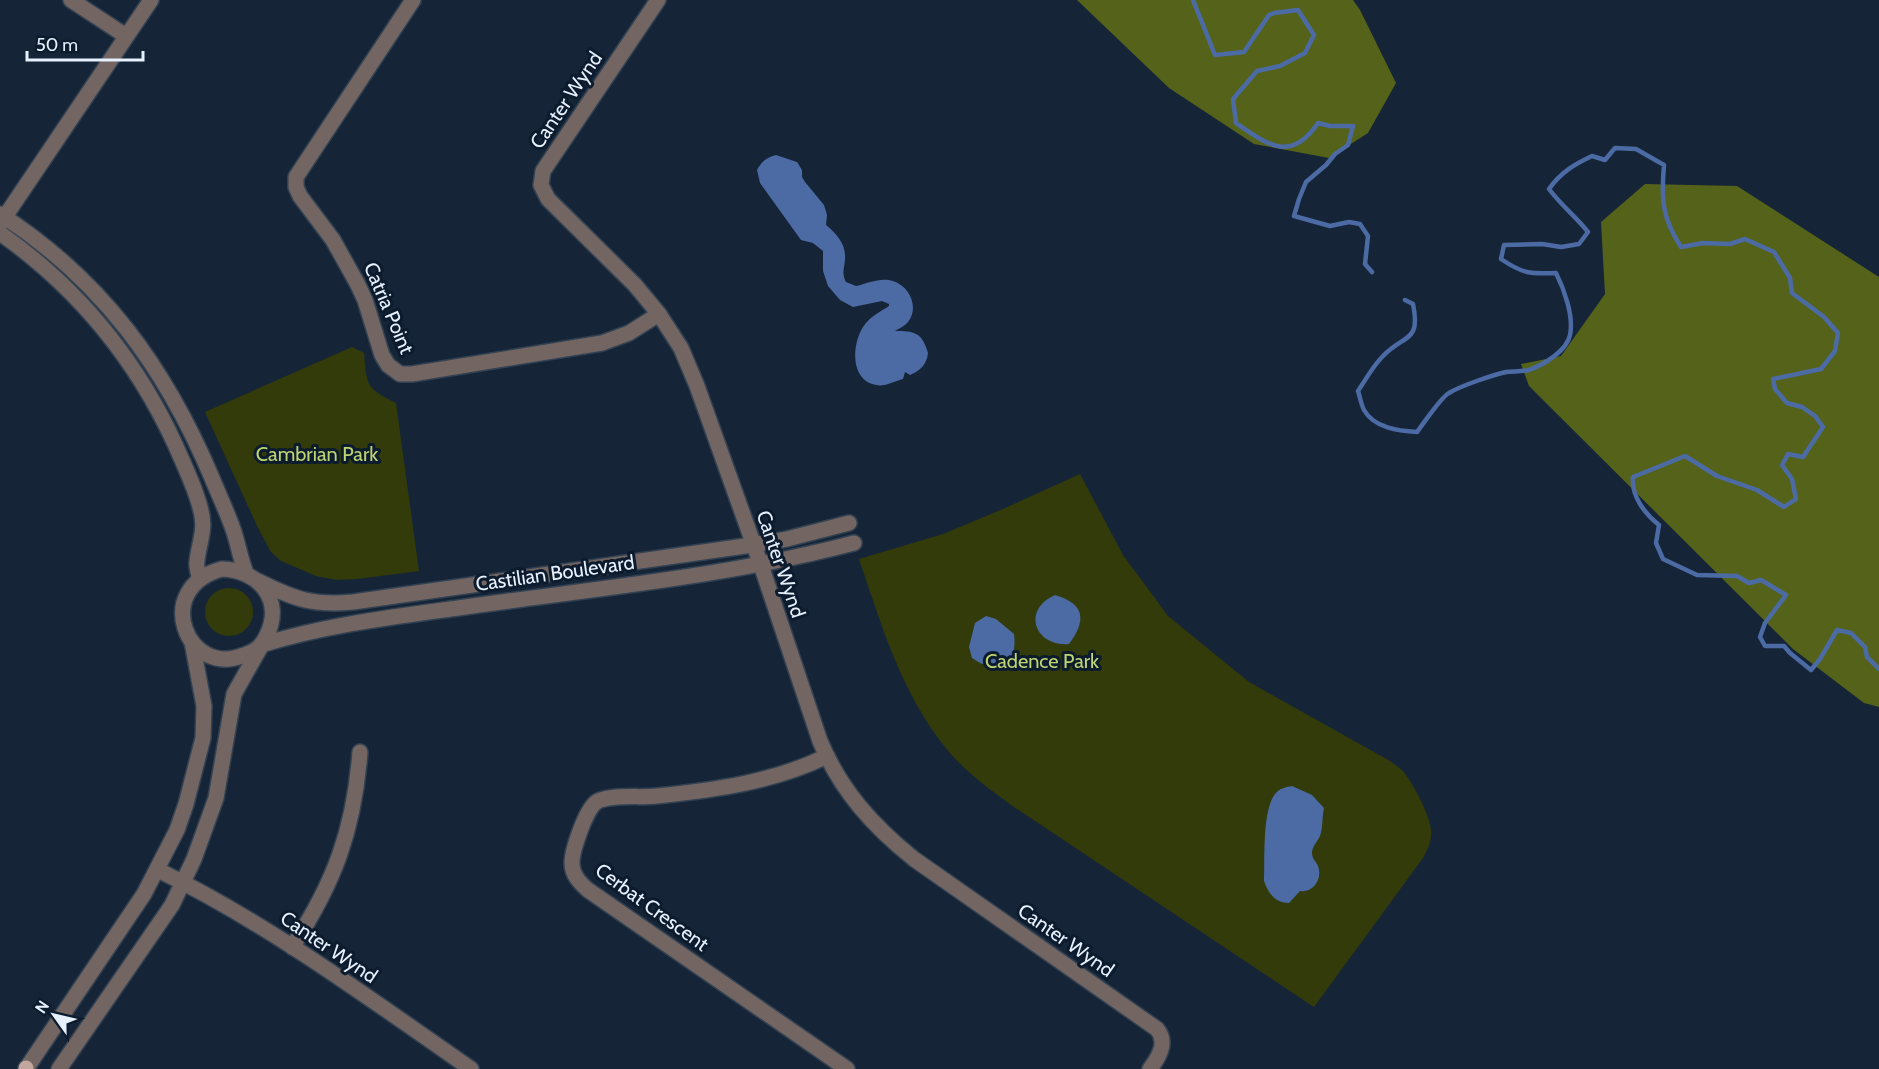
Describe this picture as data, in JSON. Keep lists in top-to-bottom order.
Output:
{
  "streets": {
    "street": [
      "Canter Wynd",
      "Catria Point",
      "Castilian Boulevard",
      "Cerbat Crescent"
    ]
  },
  "crossings": [
    ["Canter Wynd", "Catria Point"],
    ["Canter Wynd", "Castilian Boulevard"],
    ["Canter Wynd", "Cerbat Crescent"]
  ],
  "parks": ["Cambrian Park", "Cadence Park"],
  "scale_bar": "50 m",
  "north": "top left"
}
